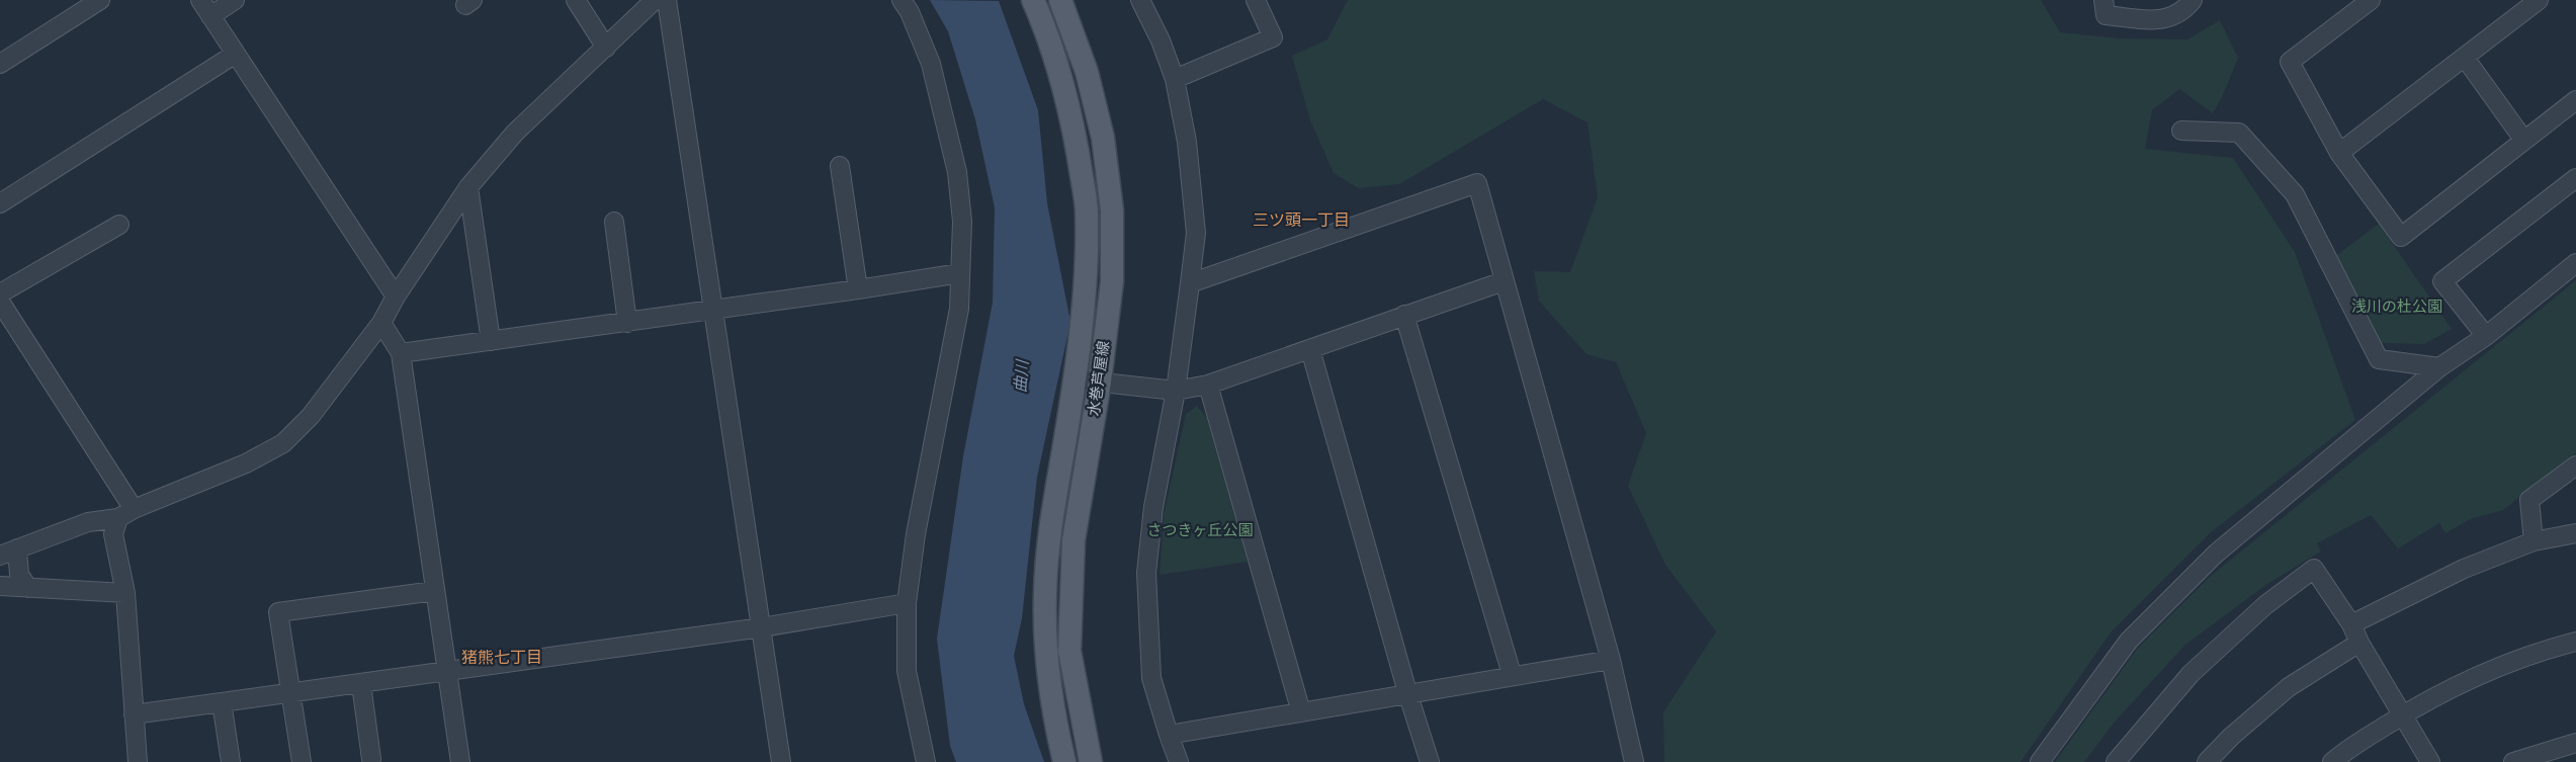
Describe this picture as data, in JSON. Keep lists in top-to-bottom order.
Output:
{
  "streets": {
    "main road": ["水巻芦屋線"]
  },
  "districts": ["三ツ頭一丁目", "猪熊七丁目"],
  "water": ["曲川"],
  "parks": ["浅川の杜公園", "さつきヶ丘公園"]
}
